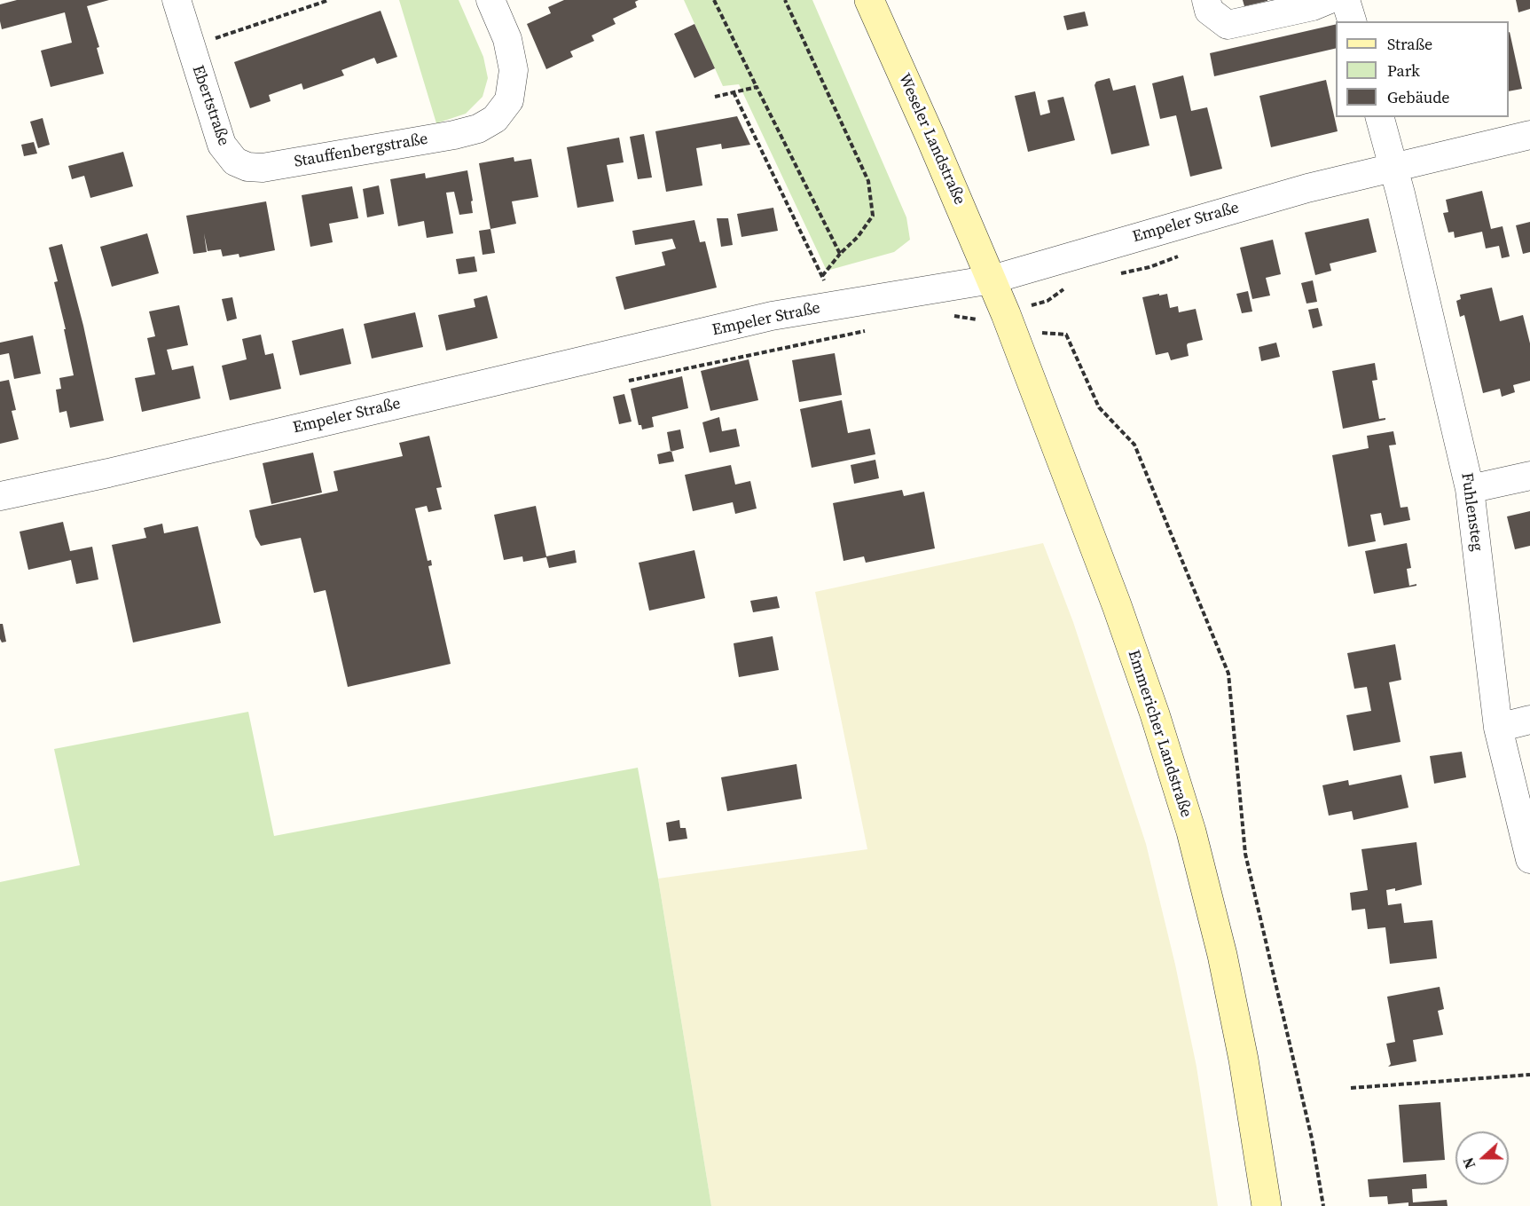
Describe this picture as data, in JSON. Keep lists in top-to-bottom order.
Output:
{
  "streets": {
    "main road": ["Weseler Landstraße", "Emmericher Landstraße"],
    "street": [
      "Ebertstraße",
      "Stauffenbergstraße",
      "Empeler Straße",
      "Fuhlensteg"
    ]
  },
  "crossings": [
    ["Ebertstraße", "Stauffenbergstraße"],
    ["Weseler Landstraße", "Empeler Straße"],
    ["Weseler Landstraße", "Emmericher Landstraße"],
    ["Empeler Straße", "Fuhlensteg"],
    ["Empeler Straße", "Emmericher Landstraße"]
  ],
  "legend": ["Straße", "Park", "Gebäude"],
  "north": "left"
}
